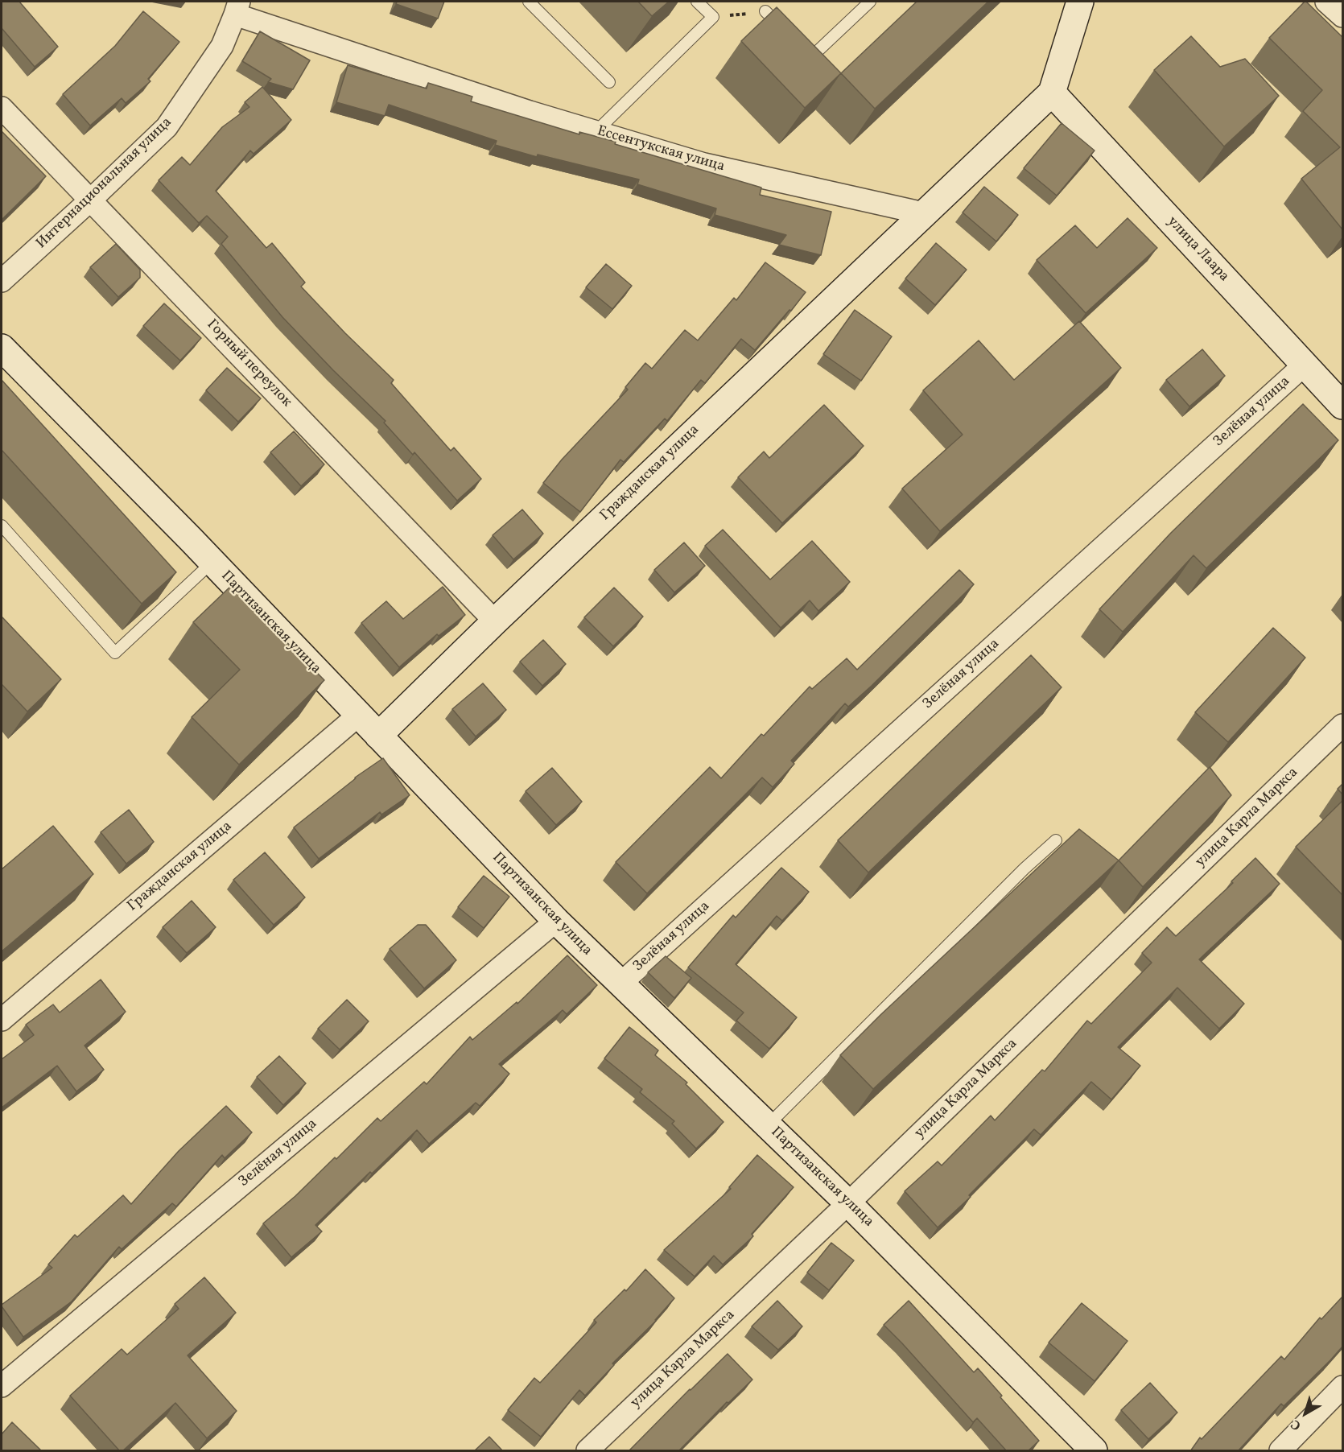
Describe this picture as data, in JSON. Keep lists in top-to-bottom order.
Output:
{
  "streets": {
    "street": [
      "Ессентукская улица",
      "Интернациональная улица",
      "улица Лаара",
      "Горный переулок",
      "Зелёная улица",
      "Гражданская улица",
      "Партизанская улица",
      "улица Карла Маркса"
    ]
  },
  "crossings": [
    ["Ессентукская улица", "Интернациональная улица"],
    ["Ессентукская улица", "Гражданская улица"],
    ["Интернациональная улица", "Горный переулок"],
    ["улица Лаара", "Зелёная улица"],
    ["Горный переулок", "Гражданская улица"],
    ["Зелёная улица", "Партизанская улица"],
    ["Гражданская улица", "Партизанская улица"],
    ["Партизанская улица", "улица Карла Маркса"]
  ],
  "north": "bottom left"
}
